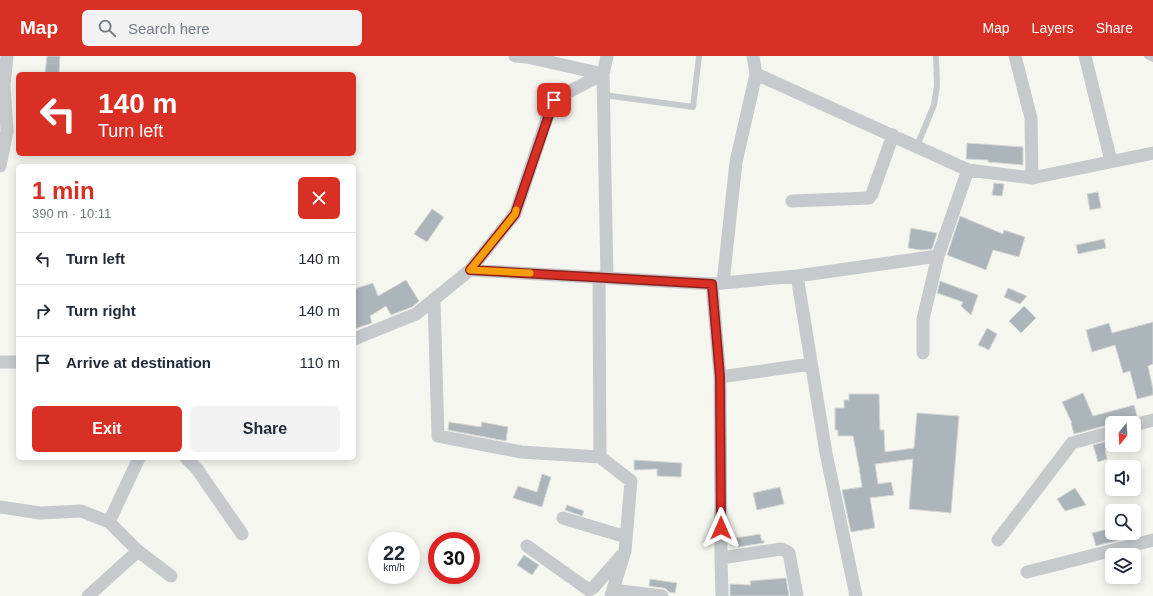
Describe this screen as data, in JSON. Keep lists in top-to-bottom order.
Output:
{
  "north": "bottom",
  "page": {
    "header": "Map",
    "search": "Search here",
    "nav": ["Map", "Layers", "Share"],
    "turn": ["140 m", "Turn left"],
    "heading": ["1 min", "390 m · 10:11"],
    "list": [
      {
        "name": "Turn left",
        "value": "140 m"
      },
      {
        "name": "Turn right",
        "value": "140 m"
      },
      {
        "name": "Arrive at destination",
        "value": "110 m"
      }
    ],
    "buttons": ["Exit", "Share"],
    "speed": "22 km/h",
    "limit": "30"
  }
}
